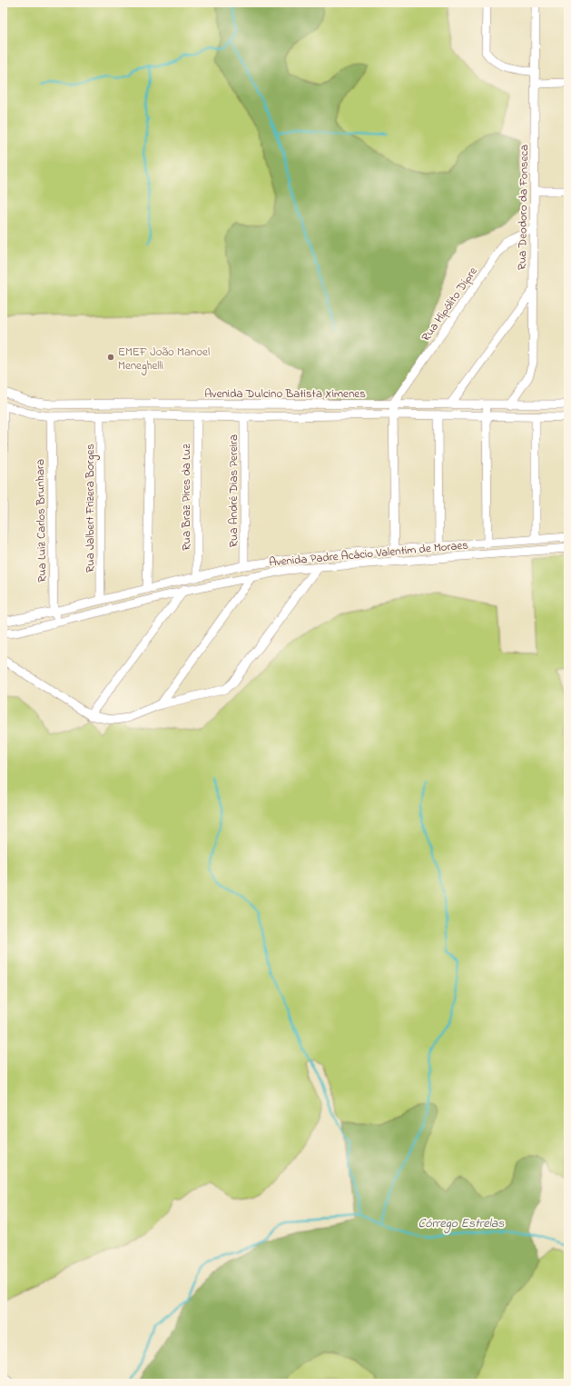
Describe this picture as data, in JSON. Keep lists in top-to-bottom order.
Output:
{
  "streets": {
    "street": [
      "Rua Deodoro da Fonseca",
      "Rua Hipólito Dipre",
      "Avenida Dulcino Batista Ximenes",
      "Rua André Dias Pereira",
      "Rua Braz Pires da Luz",
      "Rua Jalbert Frizera Borges",
      "Rua Luiz Carlos Brunhara",
      "Avenida Padre Acácio Valentim de Moraes"
    ]
  },
  "crossings": [
    ["Rua Deodoro da Fonseca", "Rua Hipólito Dipre"],
    ["Rua Deodoro da Fonseca", "Avenida Dulcino Batista Ximenes"],
    ["Rua Hipólito Dipre", "Avenida Dulcino Batista Ximenes"],
    ["Avenida Dulcino Batista Ximenes", "Rua André Dias Pereira"],
    ["Avenida Dulcino Batista Ximenes", "Rua Braz Pires da Luz"],
    ["Avenida Dulcino Batista Ximenes", "Rua Jalbert Frizera Borges"],
    ["Avenida Dulcino Batista Ximenes", "Rua Luiz Carlos Brunhara"],
    ["Rua André Dias Pereira", "Avenida Padre Acácio Valentim de Moraes"],
    ["Rua Braz Pires da Luz", "Avenida Padre Acácio Valentim de Moraes"],
    ["Rua Jalbert Frizera Borges", "Avenida Padre Acácio Valentim de Moraes"],
    ["Rua Luiz Carlos Brunhara", "Avenida Padre Acácio Valentim de Moraes"]
  ],
  "water": ["Córrego Estrelas"],
  "places": ["EMEF João Manoel Meneghelli"]
}
